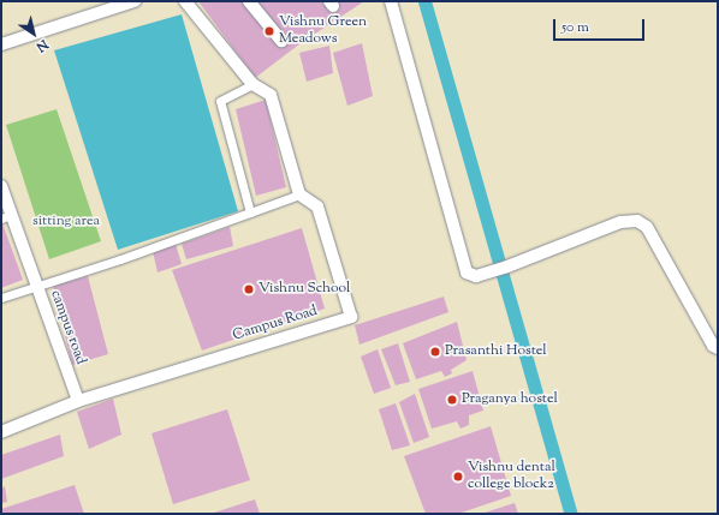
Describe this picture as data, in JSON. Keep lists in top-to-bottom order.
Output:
{
  "streets": {
    "street": ["Campus Road", "campus road"]
  },
  "crossings": [
    ["Campus Road", "campus road"]
  ],
  "parks": ["sitting area"],
  "places": [
    "Vishnu Green Meadows",
    "Vishnu School",
    "Prasanthi Hostel",
    "Praganya hostel",
    "Vishnu dental college block2"
  ],
  "scale_bar": "50 m",
  "north": "bottom right"
}
